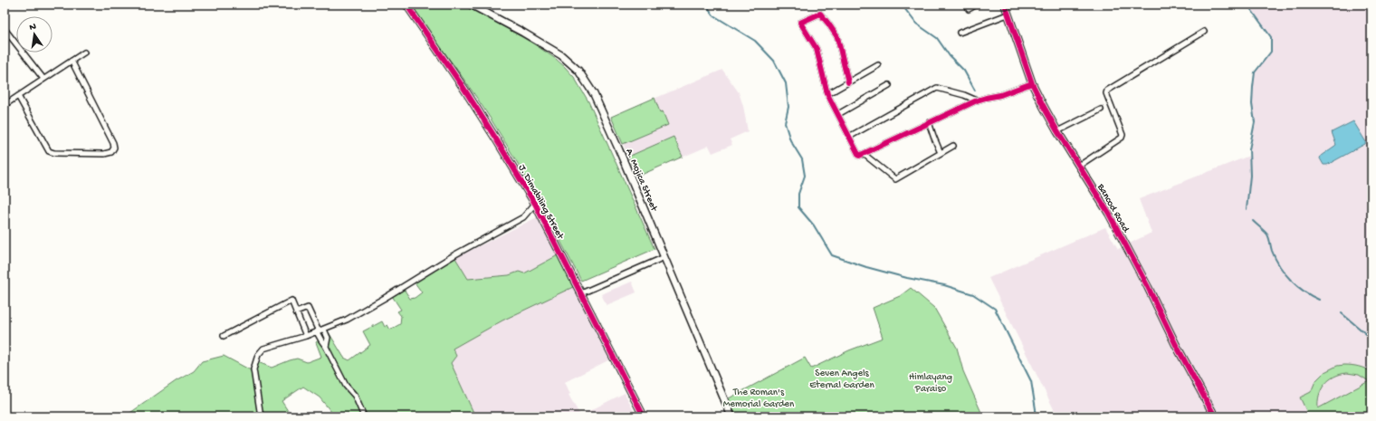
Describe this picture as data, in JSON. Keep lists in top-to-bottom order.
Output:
{
  "streets": {
    "street": ["A. Mojica Street", "J. Dimabiling Street", "Bancod Road"]
  },
  "parks": ["Seven Angels Eternal Garden", "Himlayang Paraiso", "The Roman's Memorial Garden"],
  "north": "top"
}
